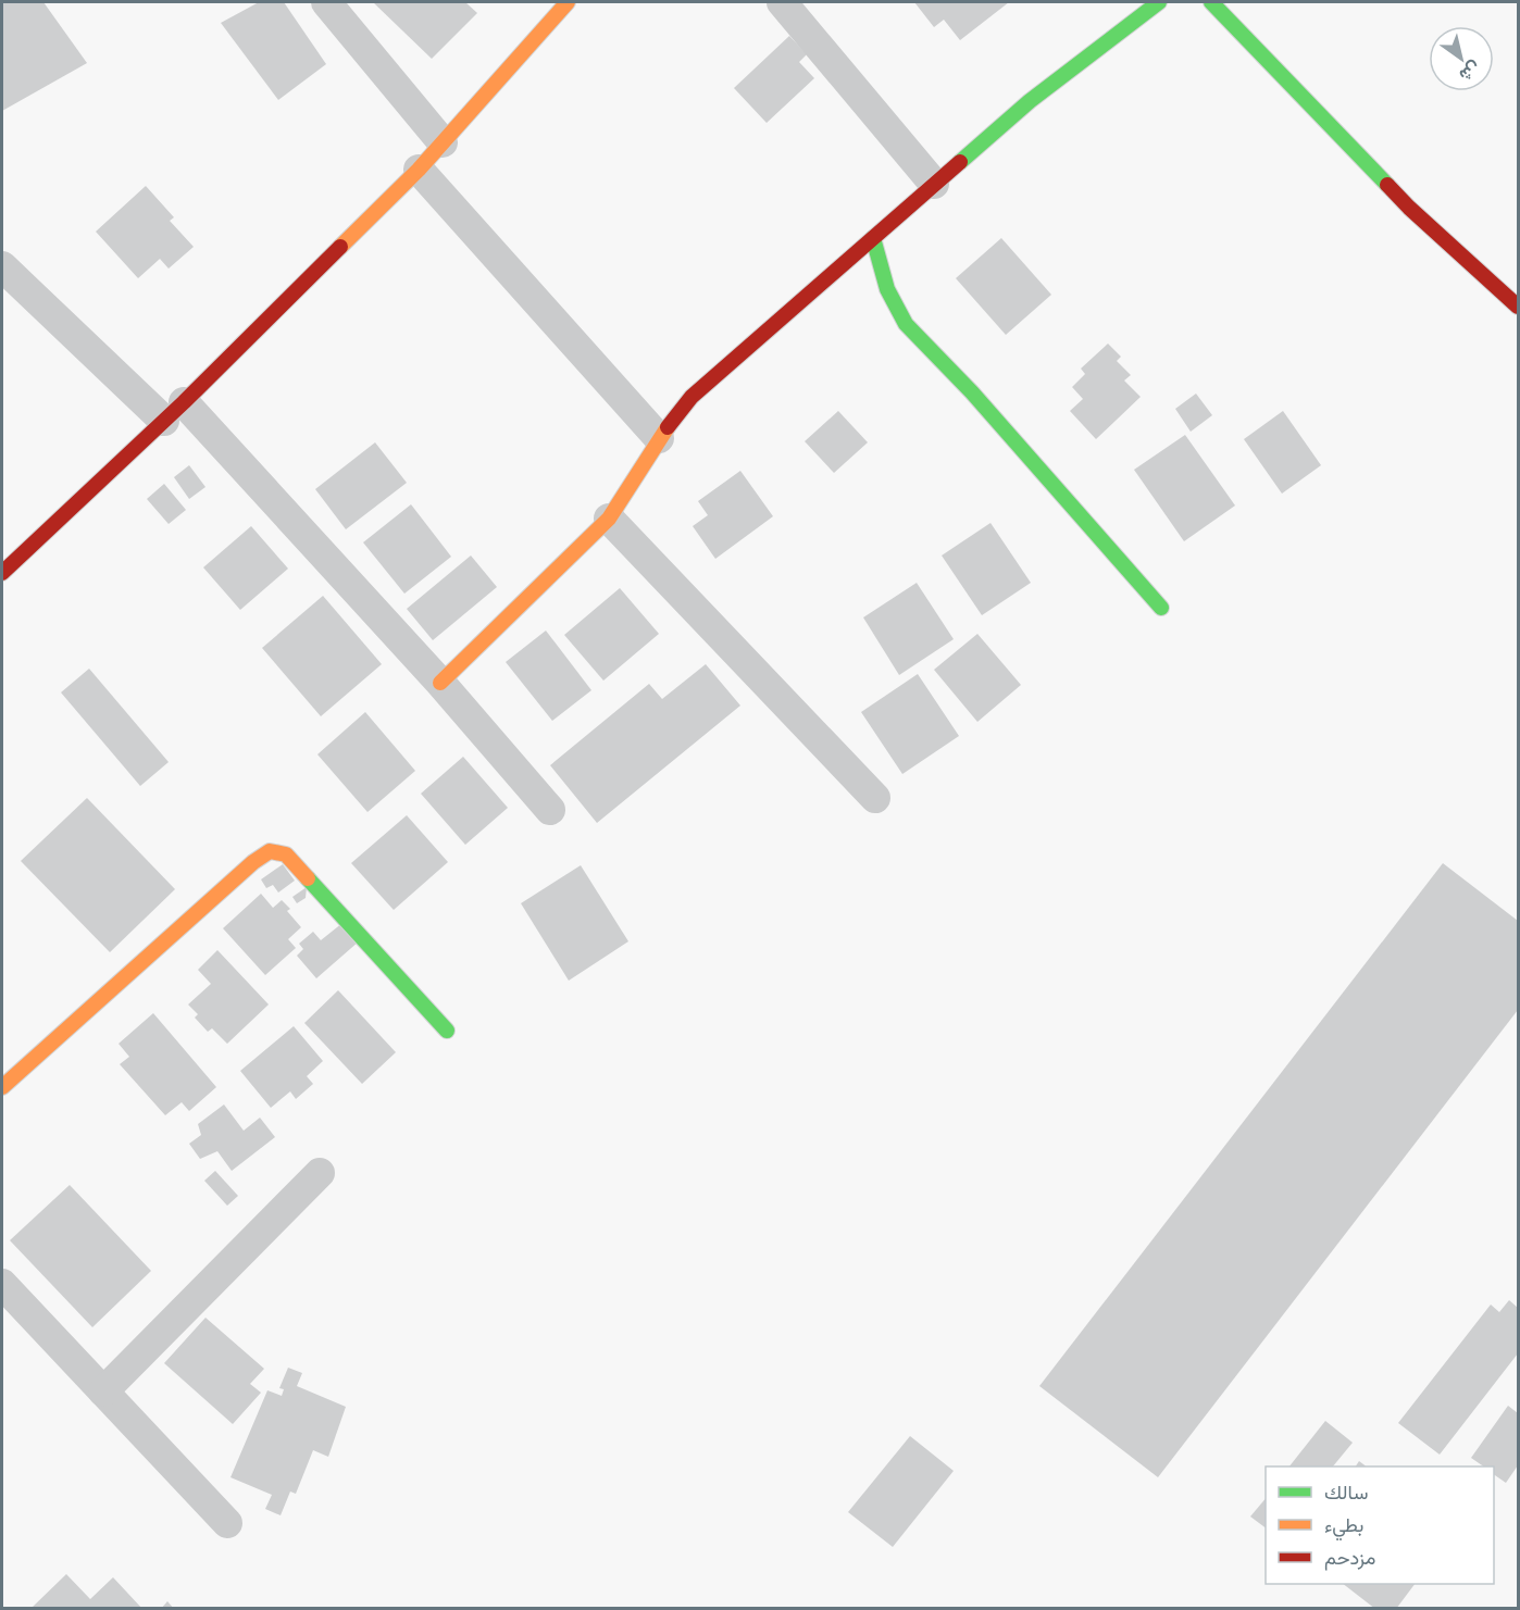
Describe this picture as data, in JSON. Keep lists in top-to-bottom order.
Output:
{
  "legend": ["سالك", "بطيء", "مزدحم"],
  "north": "bottom right"
}
